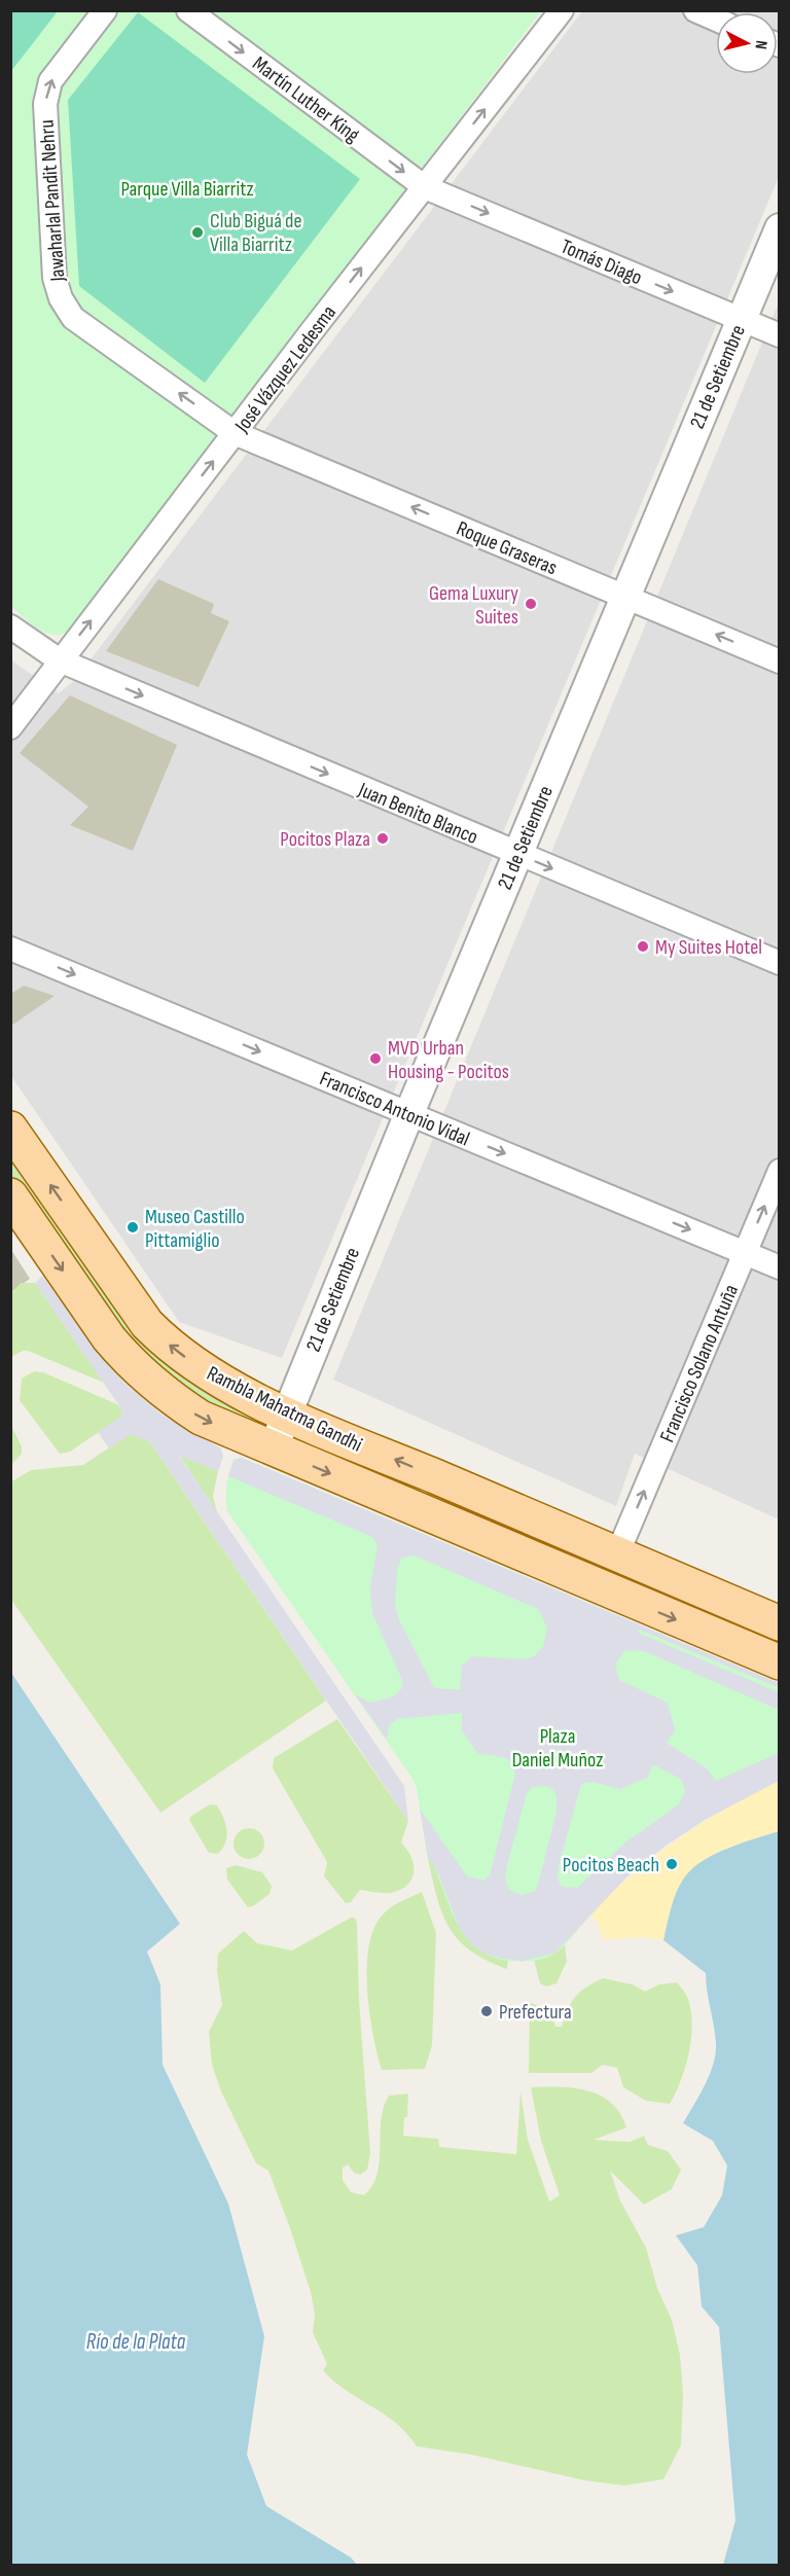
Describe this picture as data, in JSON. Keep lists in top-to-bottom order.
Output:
{
  "streets": {
    "main road": ["Rambla Mahatma Gandhi"],
    "street": [
      "Martín Luther King",
      "Jawaharlal Pandit Nehru",
      "Tomás Diago",
      "José Vázquez Ledesma",
      "21 de Setiembre",
      "Roque Graseras",
      "Juan Benito Blanco",
      "Francisco Antonio Vidal",
      "Francisco Solano Antuña"
    ]
  },
  "crossings": [
    ["Martín Luther King", "Tomás Diago"],
    ["Martín Luther King", "José Vázquez Ledesma"],
    ["Jawaharlal Pandit Nehru", "José Vázquez Ledesma"],
    ["Jawaharlal Pandit Nehru", "Roque Graseras"],
    ["Tomás Diago", "José Vázquez Ledesma"],
    ["Tomás Diago", "21 de Setiembre"],
    ["José Vázquez Ledesma", "Roque Graseras"],
    ["José Vázquez Ledesma", "Juan Benito Blanco"],
    ["21 de Setiembre", "Roque Graseras"],
    ["21 de Setiembre", "Juan Benito Blanco"],
    ["21 de Setiembre", "Francisco Antonio Vidal"],
    ["21 de Setiembre", "Rambla Mahatma Gandhi"],
    ["Francisco Antonio Vidal", "Francisco Solano Antuña"],
    ["Francisco Solano Antuña", "Rambla Mahatma Gandhi"]
  ],
  "one_way": [
    "Martín Luther King",
    "Jawaharlal Pandit Nehru",
    "Tomás Diago",
    "José Vázquez Ledesma",
    "Roque Graseras",
    "Juan Benito Blanco",
    "Francisco Antonio Vidal",
    "Francisco Solano Antuña"
  ],
  "water": ["Río de la Plata"],
  "parks": ["Parque Villa Biarritz", "Plaza Daniel Muñoz"],
  "places": [
    "Club Biguá de Villa Biarritz",
    "Gema Luxury Suites",
    "Pocitos Plaza",
    "My Suites Hotel",
    "MVD Urban Housing - Pocitos",
    "Museo Castillo Pittamiglio",
    "Pocitos Beach",
    "Prefectura"
  ],
  "north": "right"
}
